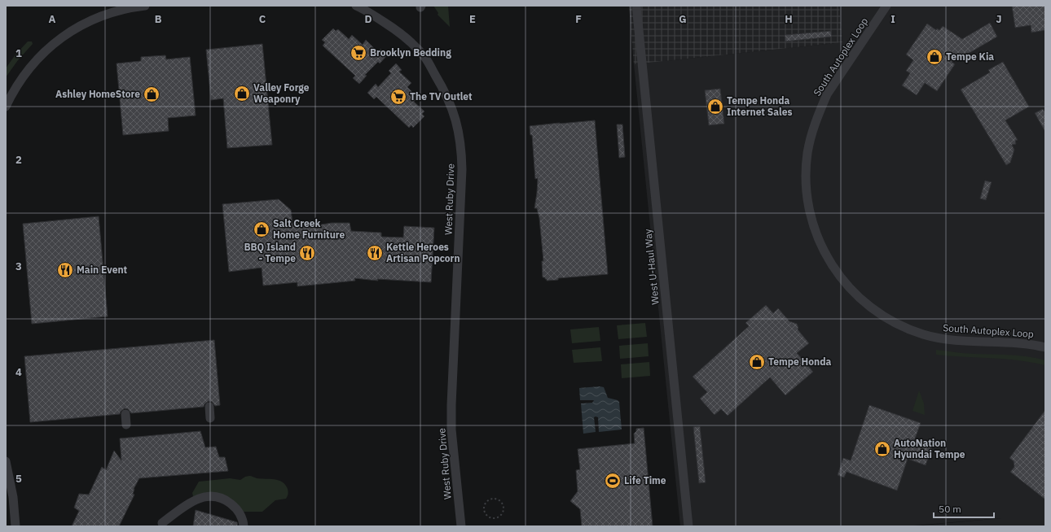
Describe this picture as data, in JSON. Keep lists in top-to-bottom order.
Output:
{
  "streets": {
    "street": ["South Autoplex Loop", "West Ruby Drive", "West U-Haul Way"]
  },
  "places": {
    "supermarket": ["Brooklyn Bedding", "The TV Outlet"],
    "shop": [
      "Tempe Kia",
      "Valley Forge Weaponry",
      "Ashley HomeStore",
      "Tempe Honda Internet Sales",
      "Salt Creek Home Furniture",
      "Tempe Honda",
      "AutoNation Hyundai Tempe"
    ],
    "restaurant": ["BBQ Island - Tempe", "Kettle Heroes Artisan Popcorn", "Main Event"],
    "sports": ["Life Time"]
  },
  "scale_bar": "50 m",
  "grid": {
    "columns": [
      "A",
      "B",
      "C",
      "D",
      "E",
      "F",
      "G",
      "H",
      "I",
      "J"
    ],
    "rows": [
      "1",
      "2",
      "3",
      "4",
      "5"
    ]
  }
}
